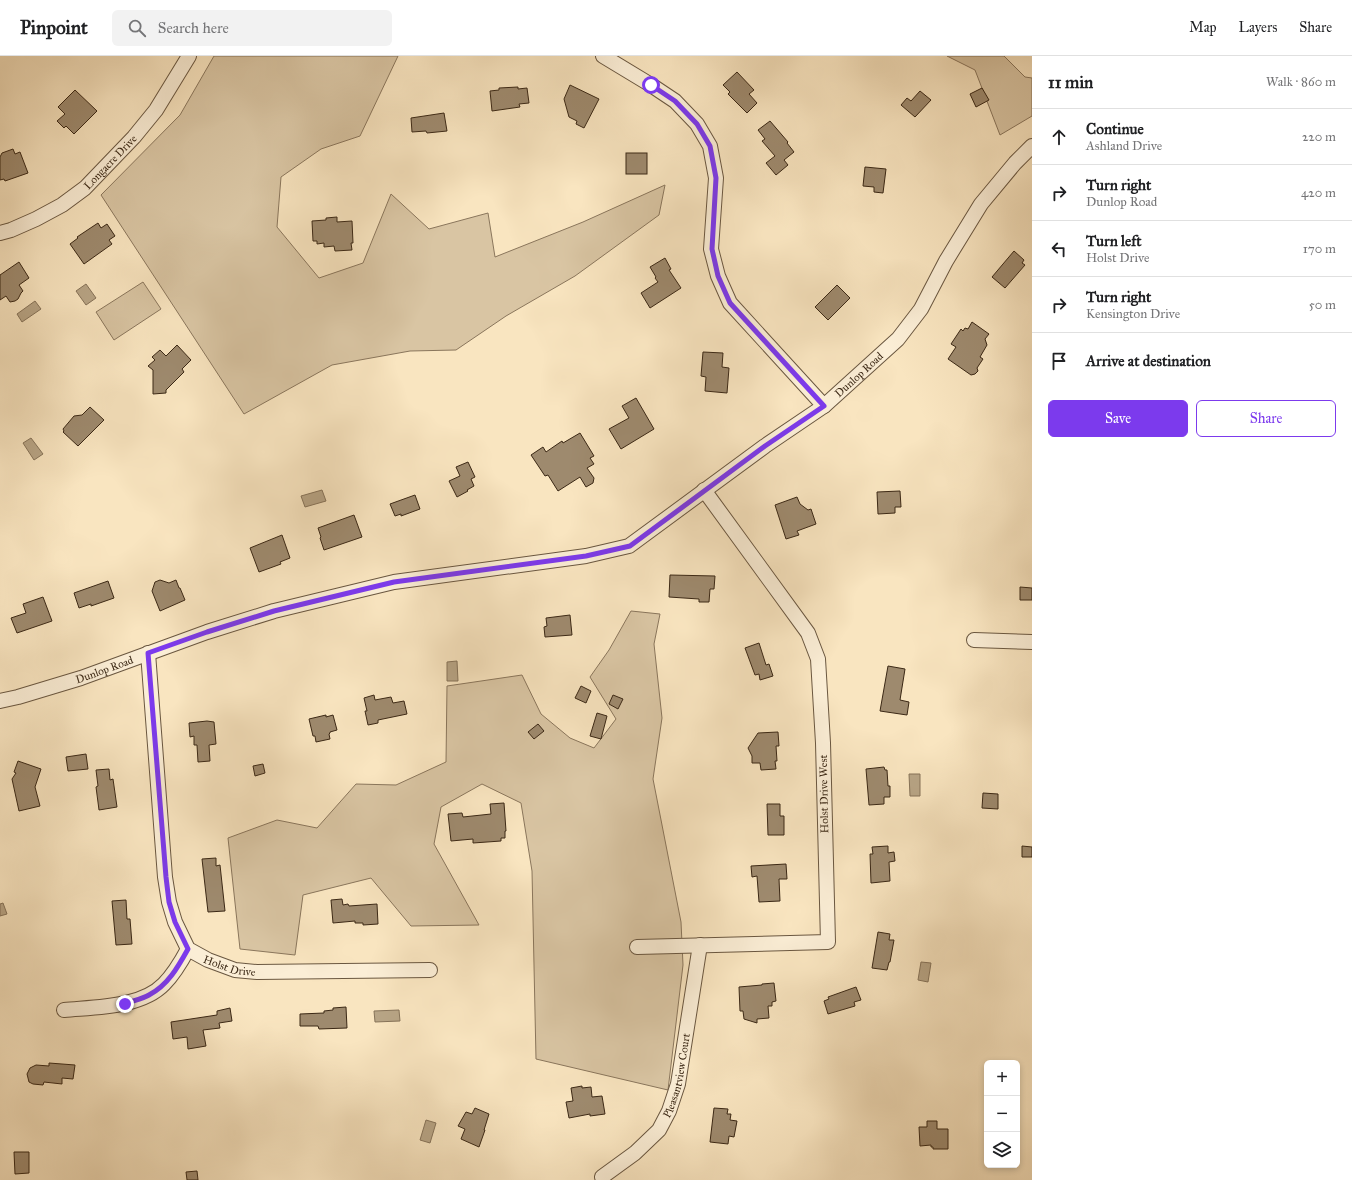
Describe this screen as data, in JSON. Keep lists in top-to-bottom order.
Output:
{
  "streets": {
    "street": [
      "Longacre Drive",
      "Dunlop Road",
      "Holst Drive West",
      "Holst Drive",
      "Pleasantview Court"
    ]
  },
  "crossings": [
    ["Dunlop Road", "Holst Drive West"],
    ["Holst Drive West", "Pleasantview Court"]
  ],
  "page": {
    "header": "Pinpoint",
    "search": "Search here",
    "nav": ["Map", "Layers", "Share"],
    "heading": ["11 min", "Walk · 860 m"],
    "list": [
      ["Continue", "Ashland Drive", "220 m"],
      ["Turn right", "Dunlop Road", "420 m"],
      ["Turn left", "Holst Drive", "170 m"],
      ["Turn right", "Kensington Drive", "50 m"],
      "Arrive at destination"
    ],
    "buttons": ["Save", "Share"],
    "map_buttons": ["+", "−"]
  }
}
